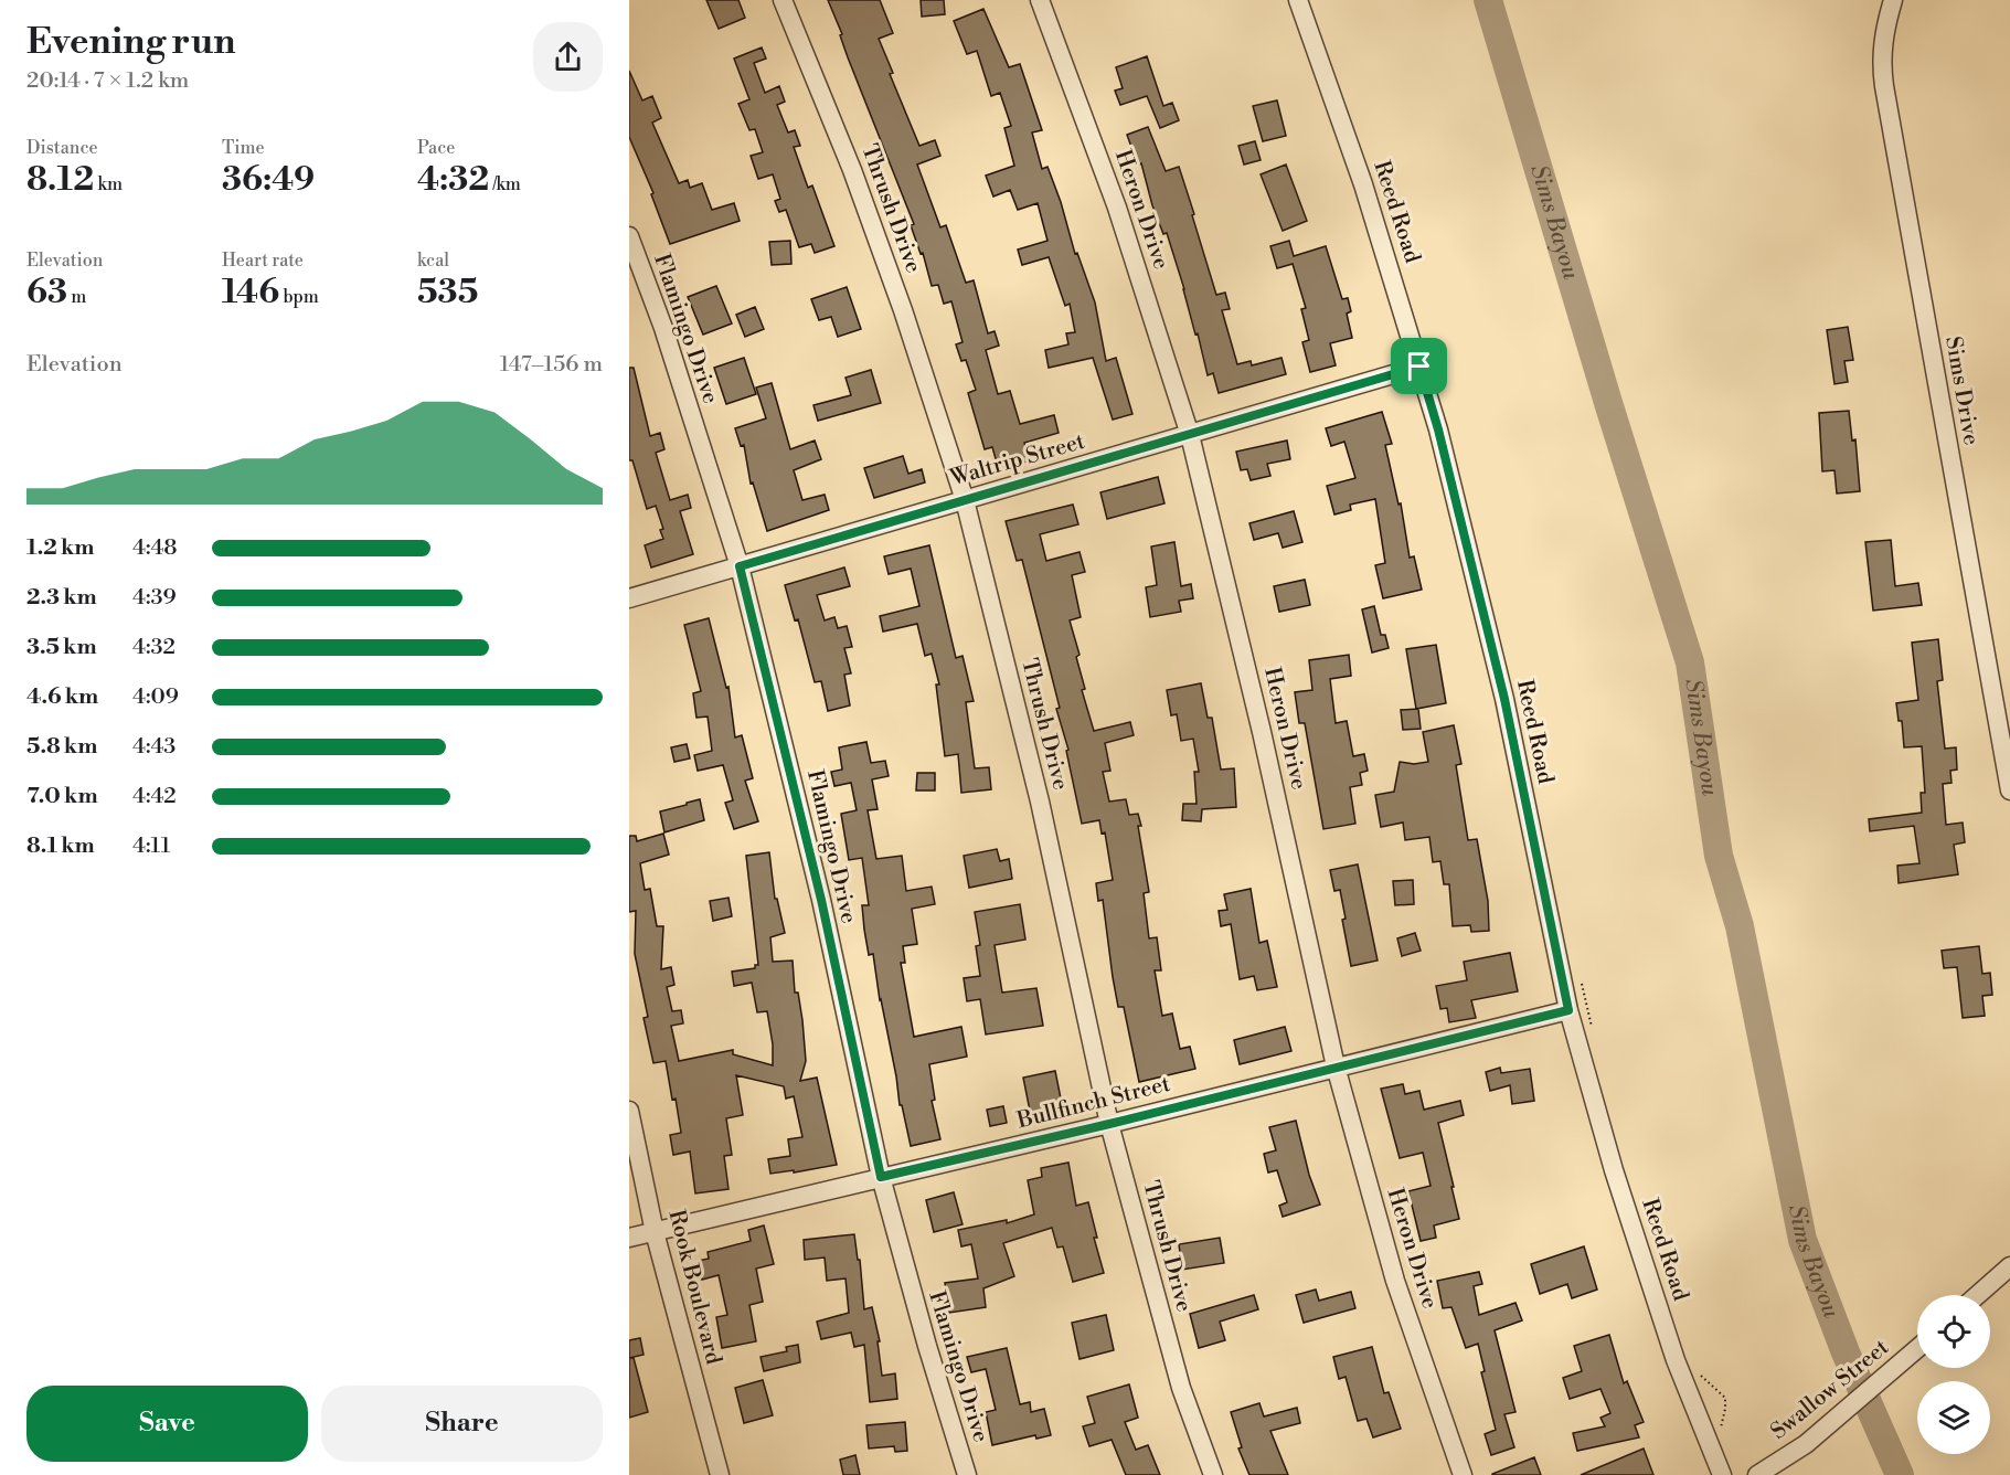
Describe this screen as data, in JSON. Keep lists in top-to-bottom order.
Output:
{
  "streets": {
    "street": [
      "Thrush Drive",
      "Heron Drive",
      "Reed Road",
      "Flamingo Drive",
      "Sims Drive",
      "Waltrip Street",
      "Bullfinch Street",
      "Rook Boulevard",
      "Swallow Street"
    ]
  },
  "crossings": [
    ["Thrush Drive", "Waltrip Street"],
    ["Thrush Drive", "Bullfinch Street"],
    ["Heron Drive", "Waltrip Street"],
    ["Heron Drive", "Bullfinch Street"],
    ["Reed Road", "Waltrip Street"],
    ["Reed Road", "Bullfinch Street"],
    ["Flamingo Drive", "Waltrip Street"],
    ["Flamingo Drive", "Bullfinch Street"],
    ["Bullfinch Street", "Rook Boulevard"]
  ],
  "water": ["Sims Bayou"],
  "page": {
    "heading": ["Evening run", "20:14 · 7 × 1.2 km"],
    "stats": [
      ["Distance", "8.12 km"],
      ["Time", "36:49"],
      ["Pace", "4:32 /km"],
      ["Elevation", "63 m"],
      ["Heart rate", "146 bpm"],
      ["kcal", "535"]
    ],
    "chart": ["Elevation", "147–156 m"],
    "list": [
      {
        "name": "1.2 km",
        "note": "4:48"
      },
      {
        "name": "2.3 km",
        "note": "4:39"
      },
      {
        "name": "3.5 km",
        "note": "4:32"
      },
      {
        "name": "4.6 km",
        "note": "4:09"
      },
      {
        "name": "5.8 km",
        "note": "4:43"
      },
      {
        "name": "7.0 km",
        "note": "4:42"
      },
      {
        "name": "8.1 km",
        "note": "4:11"
      }
    ],
    "buttons": ["Save", "Share"]
  }
}
